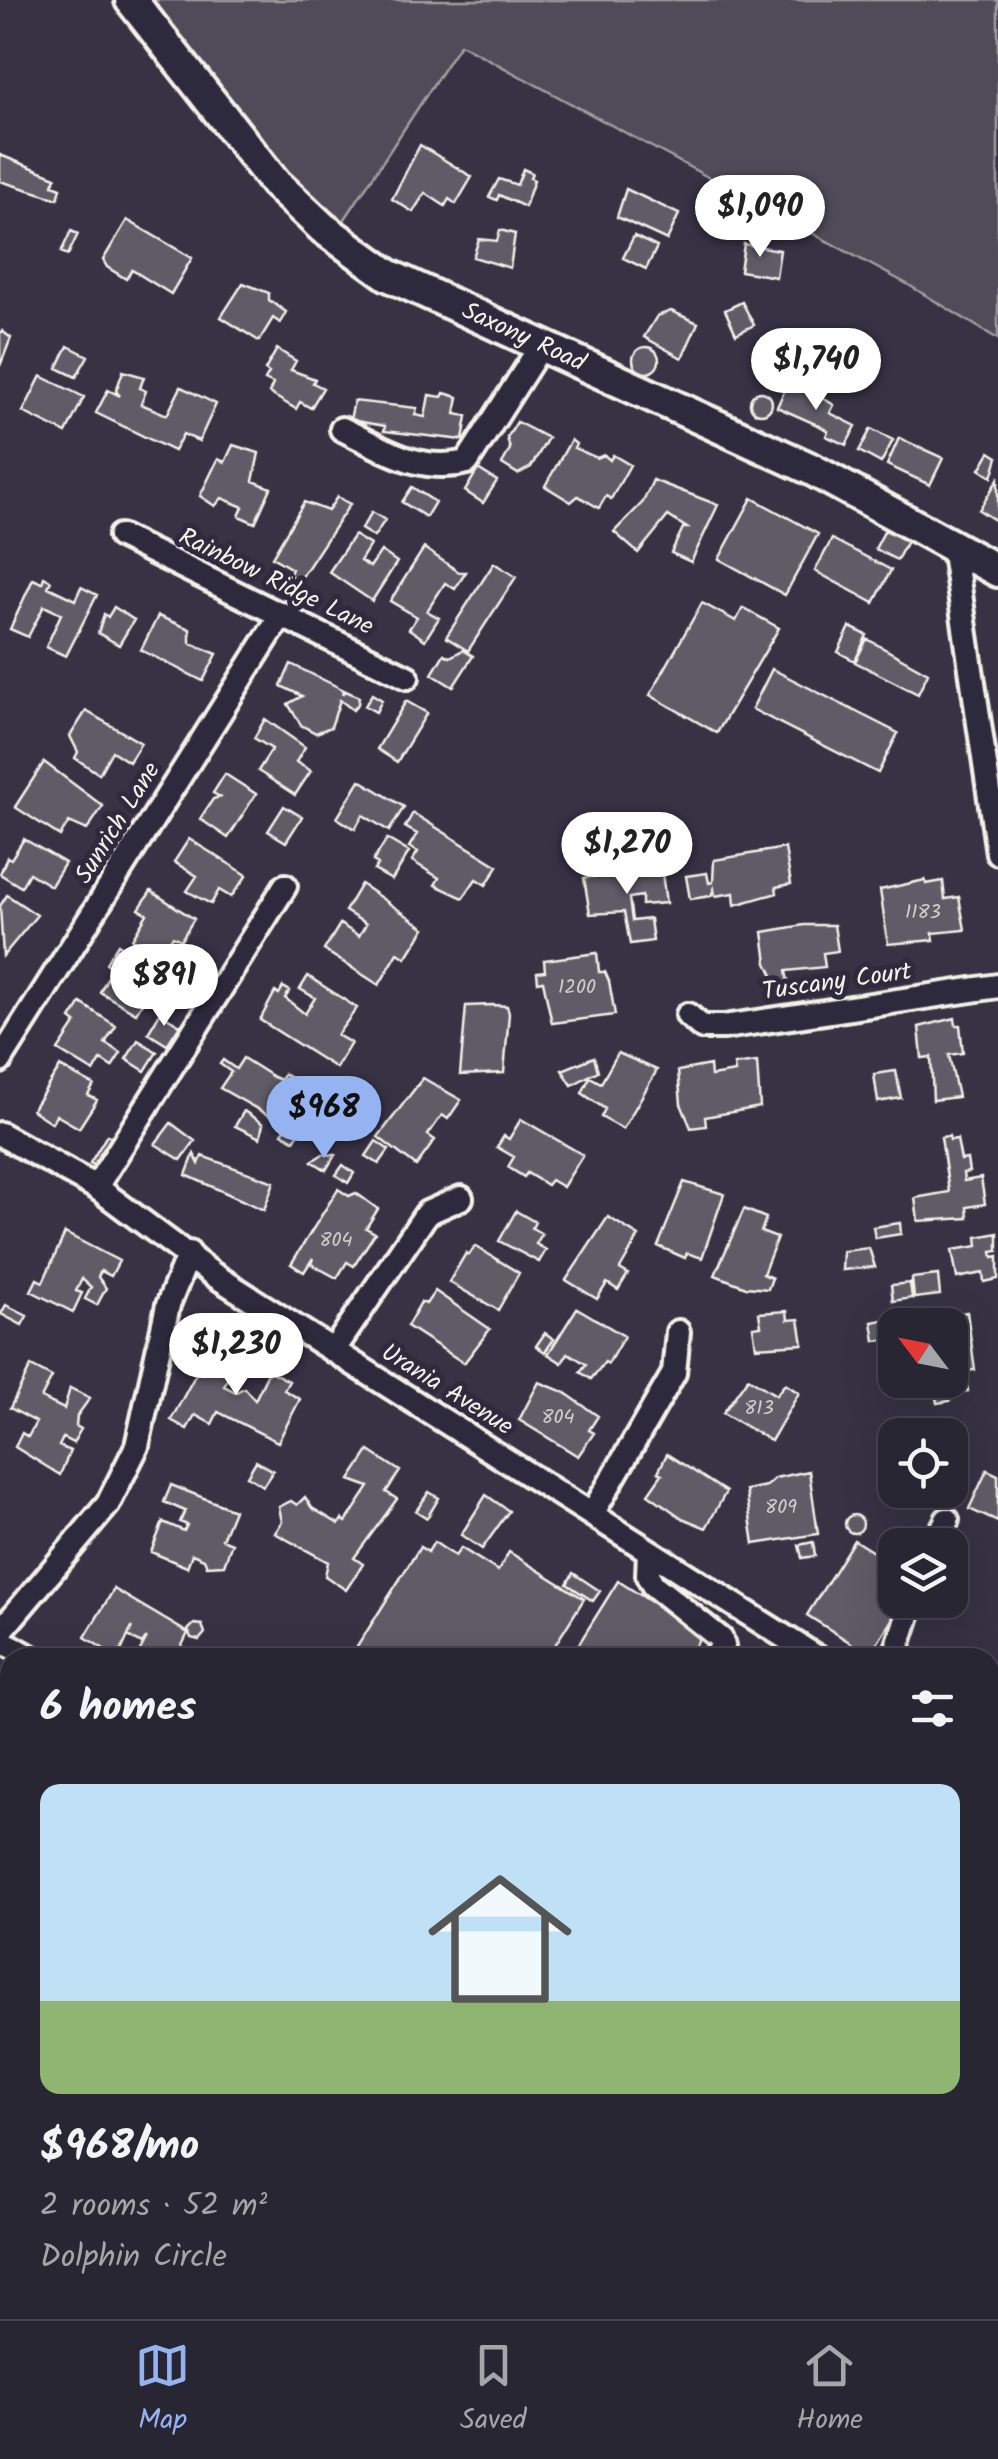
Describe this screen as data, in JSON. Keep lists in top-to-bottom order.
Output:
{
  "streets": {
    "main road": ["Saxony Road"],
    "street": [
      "Rainbow Ridge Lane",
      "Sunrich Lane",
      "Tuscany Court",
      "Urania Avenue"
    ]
  },
  "crossings": [
    ["Rainbow Ridge Lane", "Sunrich Lane"]
  ],
  "house_numbers": [
    "1183",
    "1200",
    "804",
    "813",
    "804",
    "809"
  ],
  "north": "top left",
  "page": {
    "price": [
      "$1,090",
      "$1,740",
      "$1,270",
      "$891",
      "$968",
      "$1,230"
    ],
    "heading": "6 homes",
    "list": [
      {
        "name": "$968/mo",
        "note": "2 rooms · 52 m² · Dolphin Circle"
      }
    ],
    "tabs": ["Map", "Saved", "Home"]
  }
}
